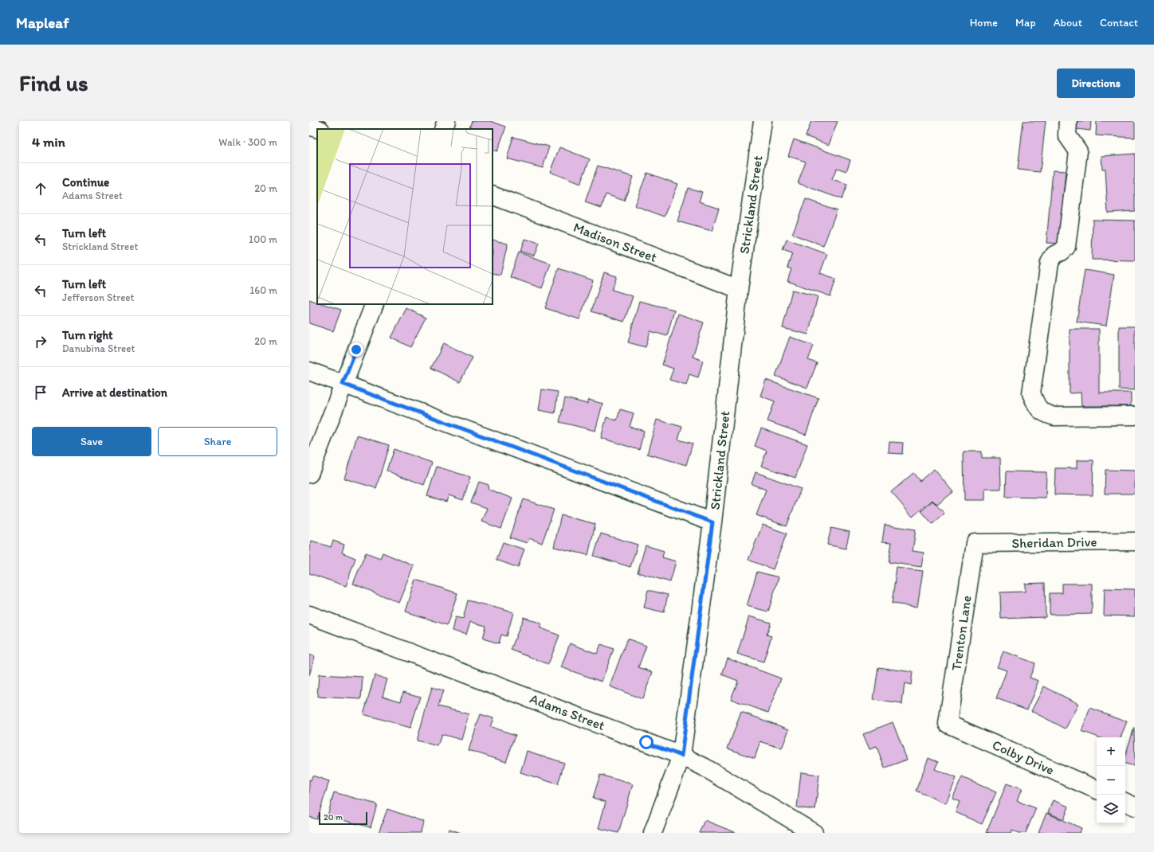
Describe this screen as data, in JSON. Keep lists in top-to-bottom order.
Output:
{
  "streets": {
    "street": [
      "Strickland Street",
      "Madison Street",
      "Sheridan Drive",
      "Trenton Lane",
      "Adams Street",
      "Colby Drive"
    ]
  },
  "crossings": [
    ["Strickland Street", "Madison Street"],
    ["Strickland Street", "Adams Street"],
    ["Sheridan Drive", "Trenton Lane"],
    ["Trenton Lane", "Colby Drive"]
  ],
  "scale_bar": "20 m",
  "page": {
    "header": "Mapleaf",
    "nav": [
      "Home",
      "Map",
      "About",
      "Contact"
    ],
    "buttons": [
      "Directions",
      ["Save", "Share"]
    ],
    "title": "Find us",
    "heading": ["4 min", "Walk · 300 m"],
    "list": [
      ["Continue", "Adams Street", "20 m"],
      ["Turn left", "Strickland Street", "100 m"],
      ["Turn left", "Jefferson Street", "160 m"],
      ["Turn right", "Danubina Street", "20 m"],
      "Arrive at destination"
    ],
    "map_buttons": ["+", "−"],
    "scale": "20 m"
  }
}
